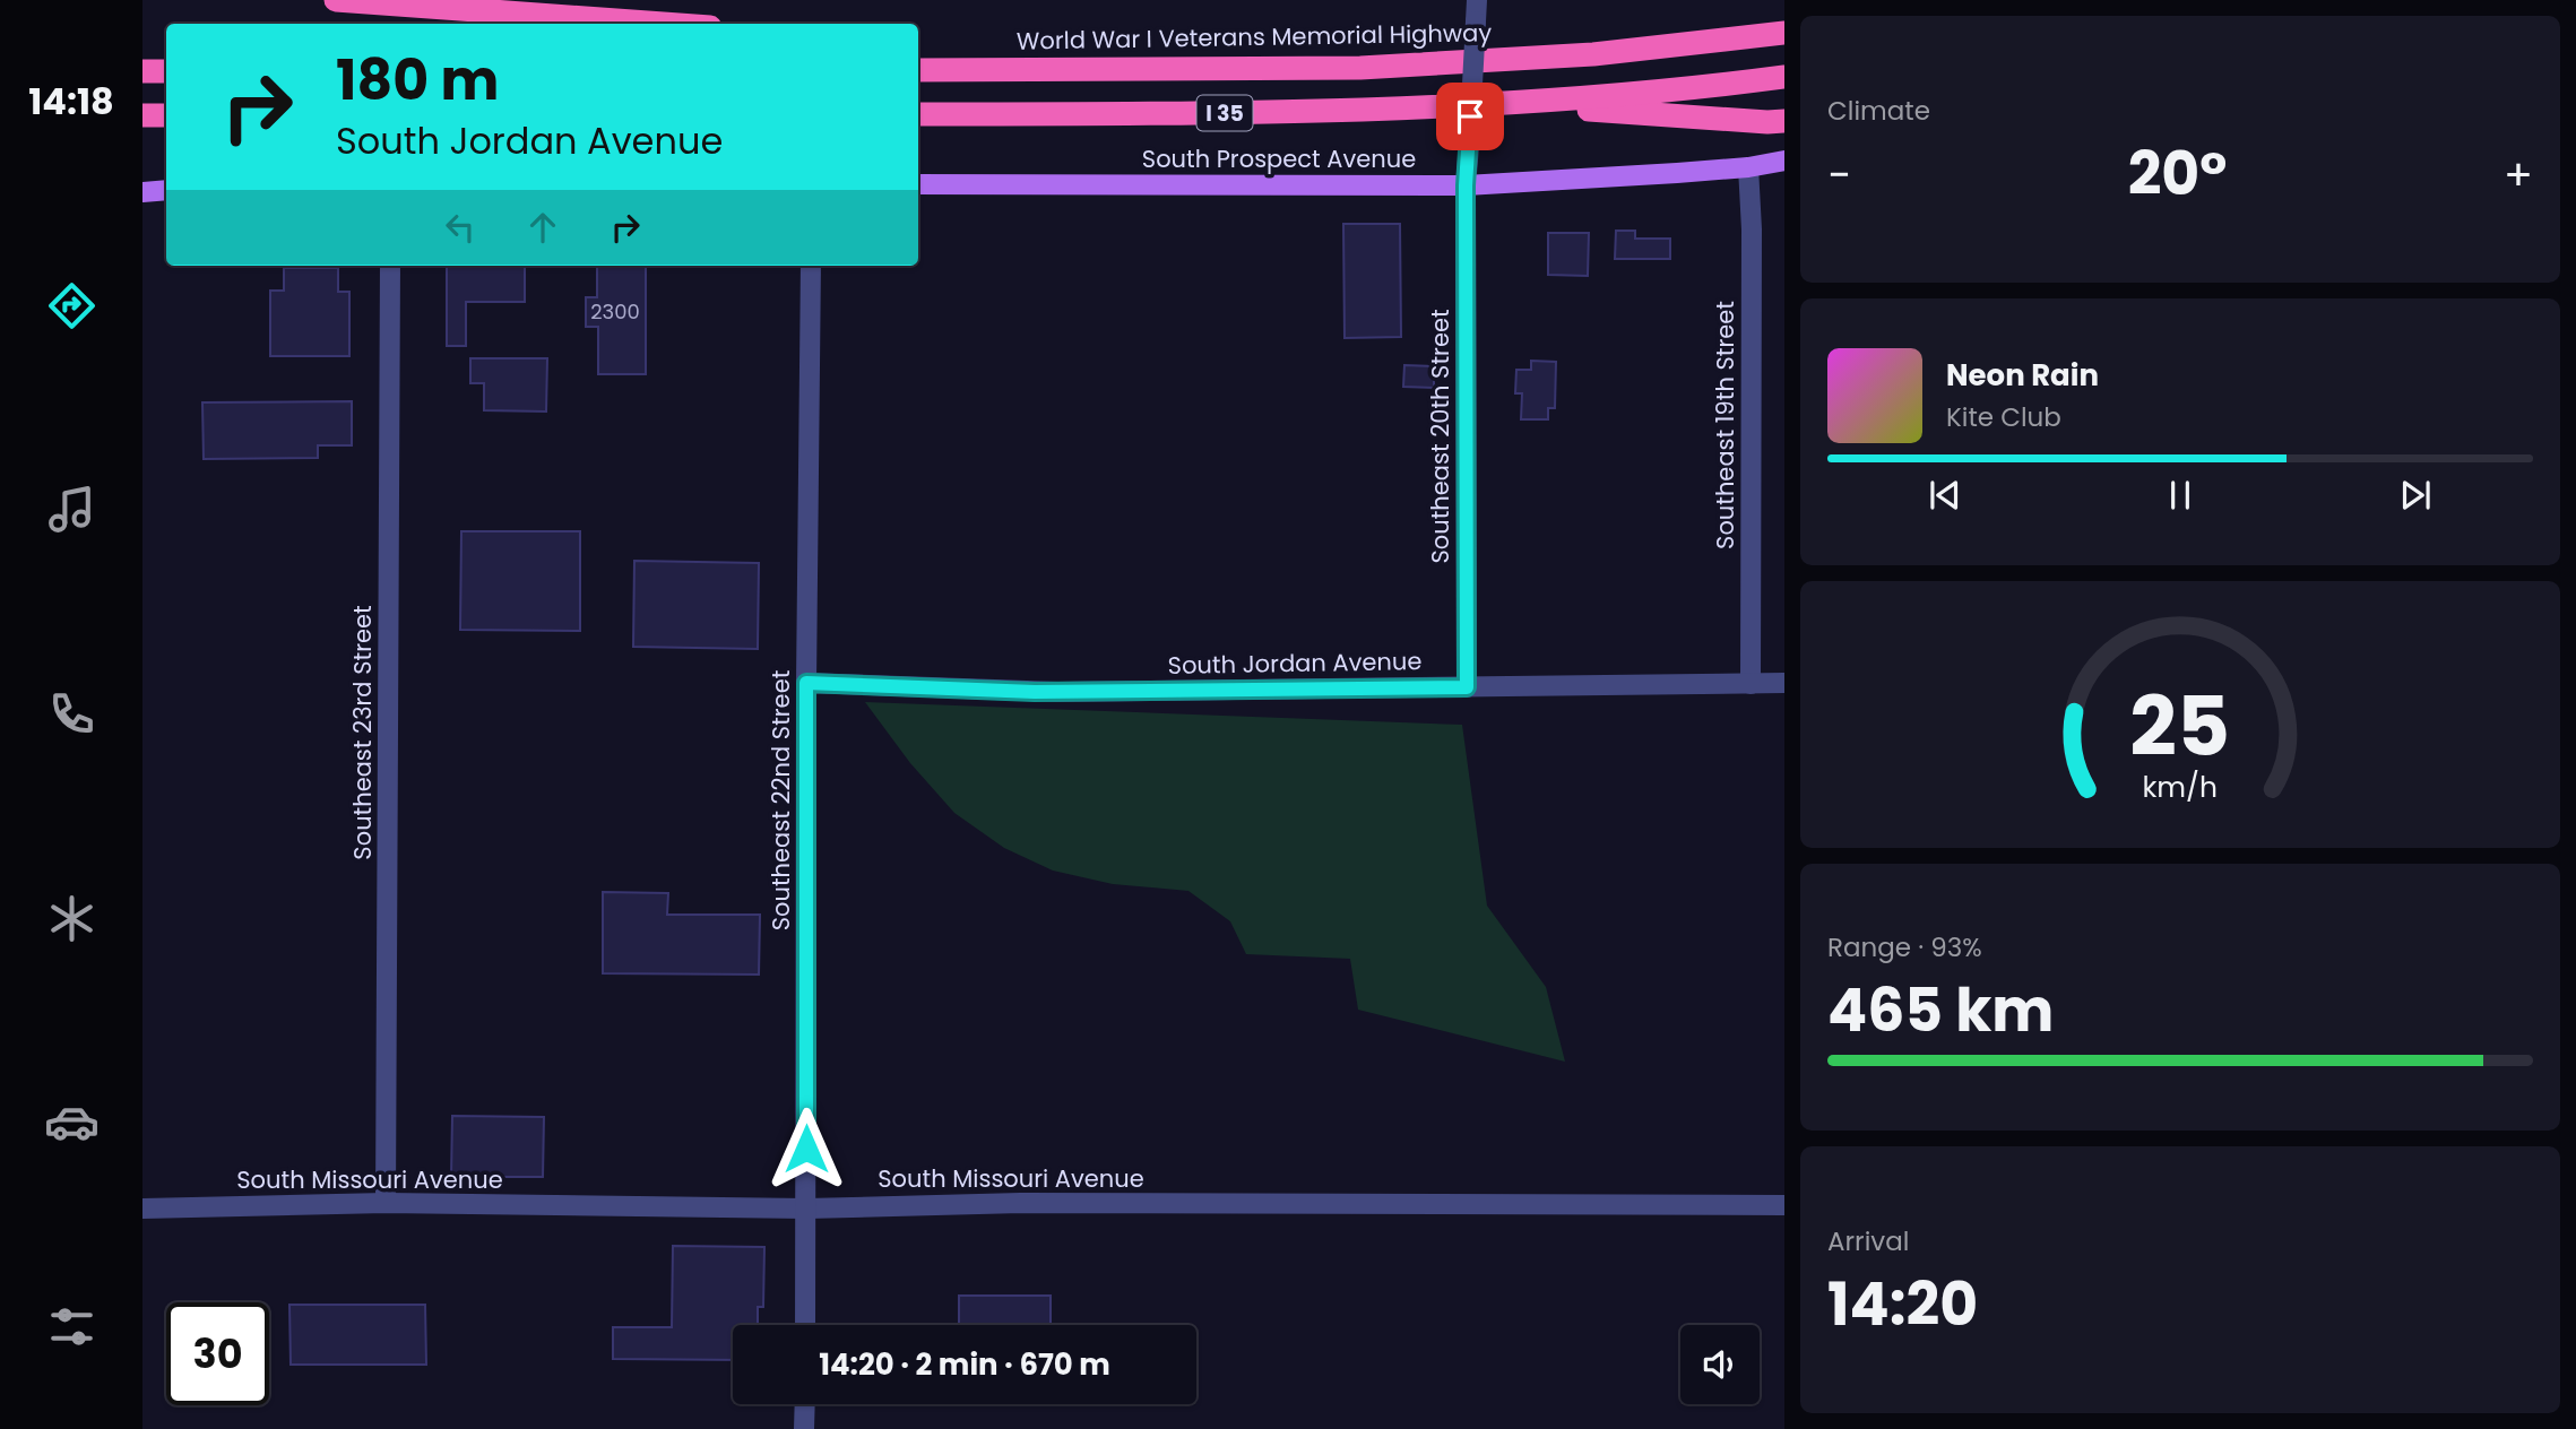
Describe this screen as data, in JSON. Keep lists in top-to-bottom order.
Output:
{
  "streets": {
    "highway": ["World War I Veterans Memorial Highway", "I 35"],
    "main road": ["South Prospect Avenue"],
    "street": [
      "Southeast 19th Street",
      "Southeast 20th Street",
      "South Jordan Avenue",
      "Southeast 23rd Street",
      "Southeast 22nd Street",
      "South Missouri Avenue"
    ]
  },
  "crossings": [
    ["South Prospect Avenue", "Southeast 19th Street"],
    ["South Prospect Avenue", "Southeast 20th Street"],
    ["Southeast 19th Street", "South Jordan Avenue"],
    ["Southeast 20th Street", "South Jordan Avenue"],
    ["South Jordan Avenue", "Southeast 22nd Street"],
    ["Southeast 23rd Street", "South Missouri Avenue"],
    ["Southeast 22nd Street", "South Missouri Avenue"]
  ],
  "house_numbers": ["2300"],
  "page": {
    "tabs": "14:18",
    "tile": [
      "Climate",
      ["Range · 93%", "465 km"],
      ["Arrival", "14:20"]
    ],
    "turn": ["180 m", "South Jordan Avenue"],
    "heat": ["−", "20°", "+"],
    "song": ["Neon Rain", "Kite Club"],
    "limit": "30",
    "trip": "14:20 · 2 min · 670 m",
    "gauge": ["25", "km/h"]
  }
}
